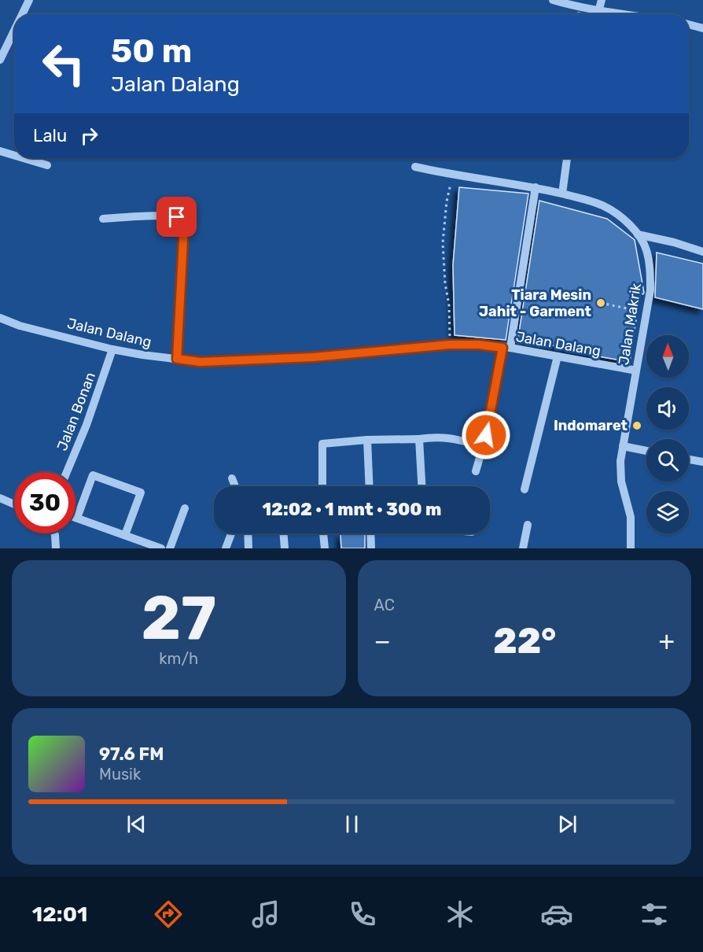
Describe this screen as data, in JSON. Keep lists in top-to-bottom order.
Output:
{
  "streets": {
    "street": ["Jalan Makrik", "Jalan Dalang", "Jalan Bonan"]
  },
  "crossings": [
    ["Jalan Makrik", "Jalan Dalang"],
    ["Jalan Dalang", "Jalan Bonan"]
  ],
  "places": ["Tiara Mesin Jahit - Garment", "Indomaret"],
  "north": "top",
  "page": {
    "turn": ["50 m", "Jalan Dalang"],
    "then": "Lalu",
    "limit": "30",
    "trip": "12:02 · 1 mnt · 300 m",
    "tile": [
      ["27", "km/h"],
      "AC"
    ],
    "heat": ["−", "22°", "+"],
    "song": ["97.6 FM", "Musik"],
    "tabs": "12:01"
  }
}
